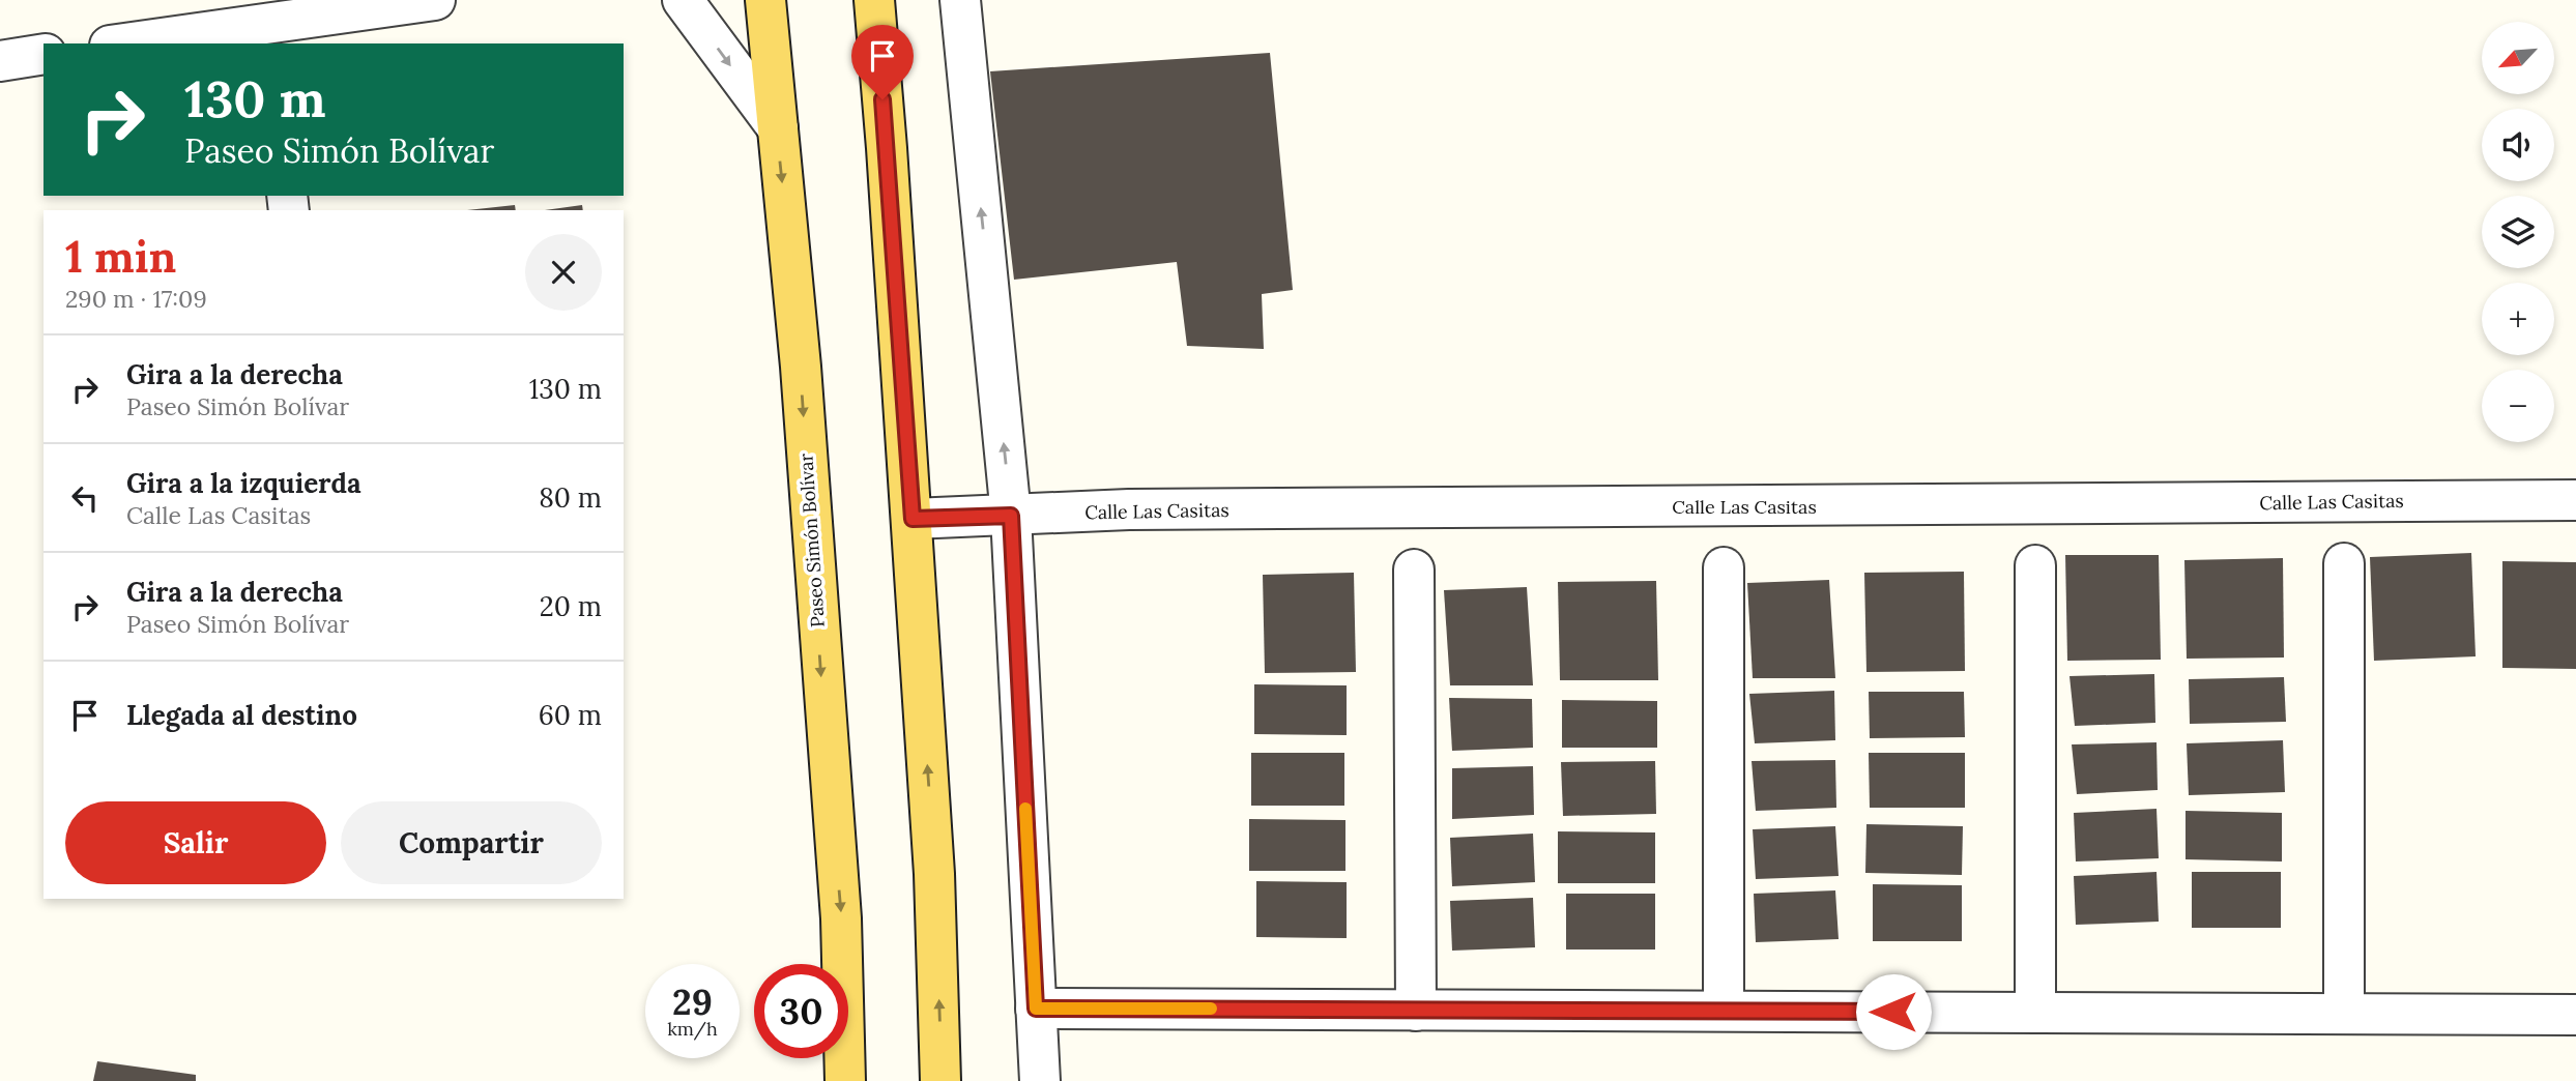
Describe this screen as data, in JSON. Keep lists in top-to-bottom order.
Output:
{
  "streets": {
    "main road": ["Paseo Simón Bolívar"],
    "street": ["Calle Las Casitas"]
  },
  "north": "bottom left",
  "page": {
    "map_buttons": ["+", "−"],
    "turn": ["130 m", "Paseo Simón Bolívar"],
    "heading": ["1 min", "290 m · 17:09"],
    "list": [
      {
        "name": "Gira a la derecha",
        "note": "Paseo Simón Bolívar",
        "value": "130 m"
      },
      {
        "name": "Gira a la izquierda",
        "note": "Calle Las Casitas",
        "value": "80 m"
      },
      {
        "name": "Gira a la derecha",
        "note": "Paseo Simón Bolívar",
        "value": "20 m"
      },
      {
        "name": "Llegada al destino",
        "value": "60 m"
      }
    ],
    "buttons": ["Salir", "Compartir"],
    "speed": "29 km/h",
    "limit": "30"
  }
}
